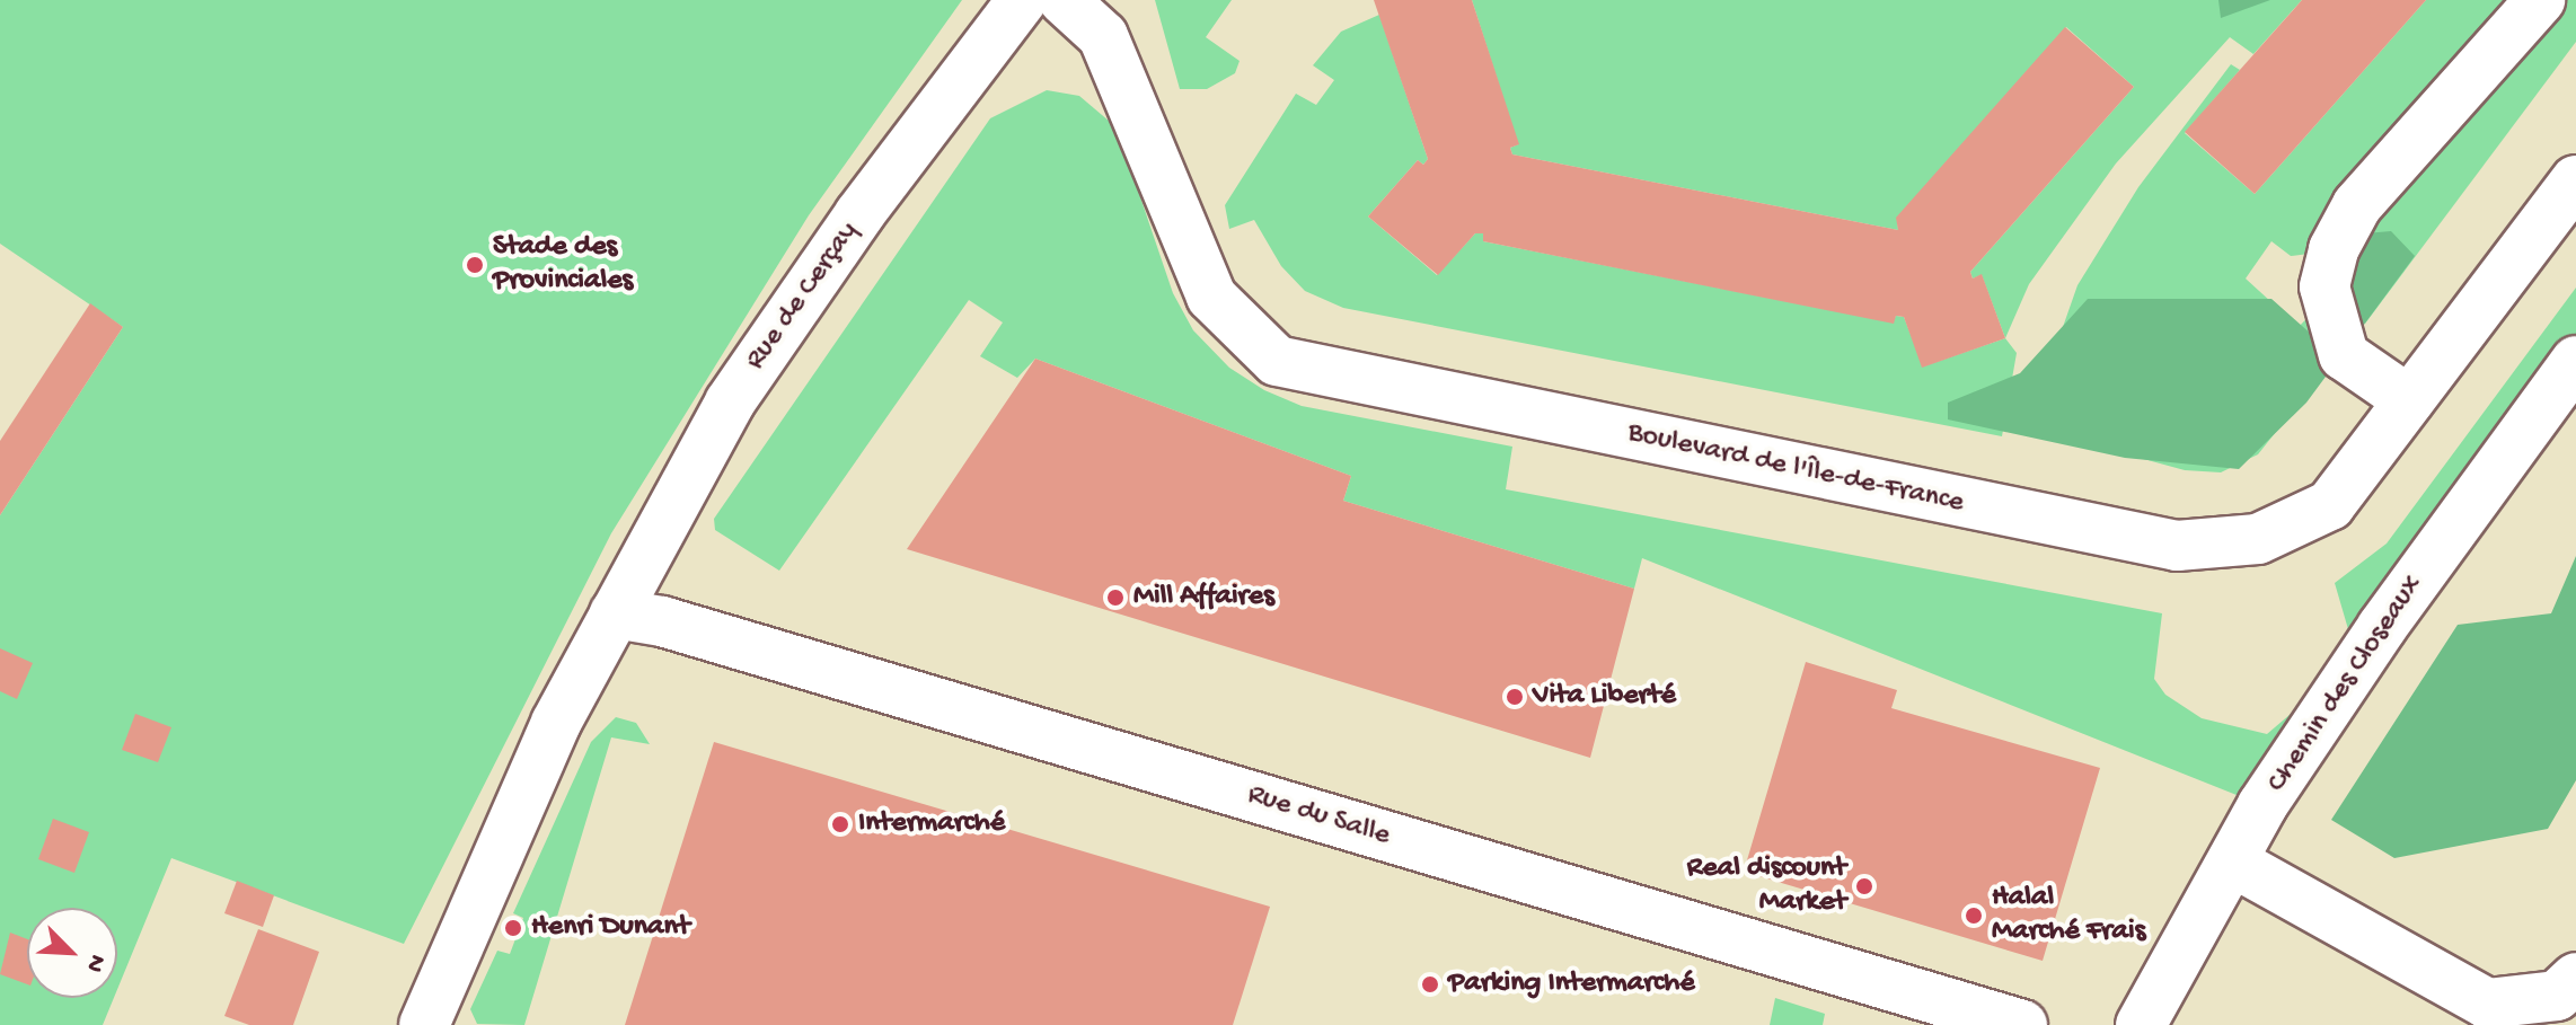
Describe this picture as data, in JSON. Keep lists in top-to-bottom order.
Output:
{
  "streets": {
    "street": [
      "Rue de Cerçay",
      "Boulevard de l'Île-de-France",
      "Chemin des Closeaux",
      "Rue du Salle"
    ]
  },
  "crossings": [
    ["Rue de Cerçay", "Rue du Salle"]
  ],
  "places": [
    "Stade des Provinciales",
    "Mill Affaires",
    "Vita Liberté",
    "Intermarché",
    "Real discount Market",
    "Halal Marché Frais",
    "Henri Dunant",
    "Parking Intermarché"
  ],
  "north": "bottom right"
}
